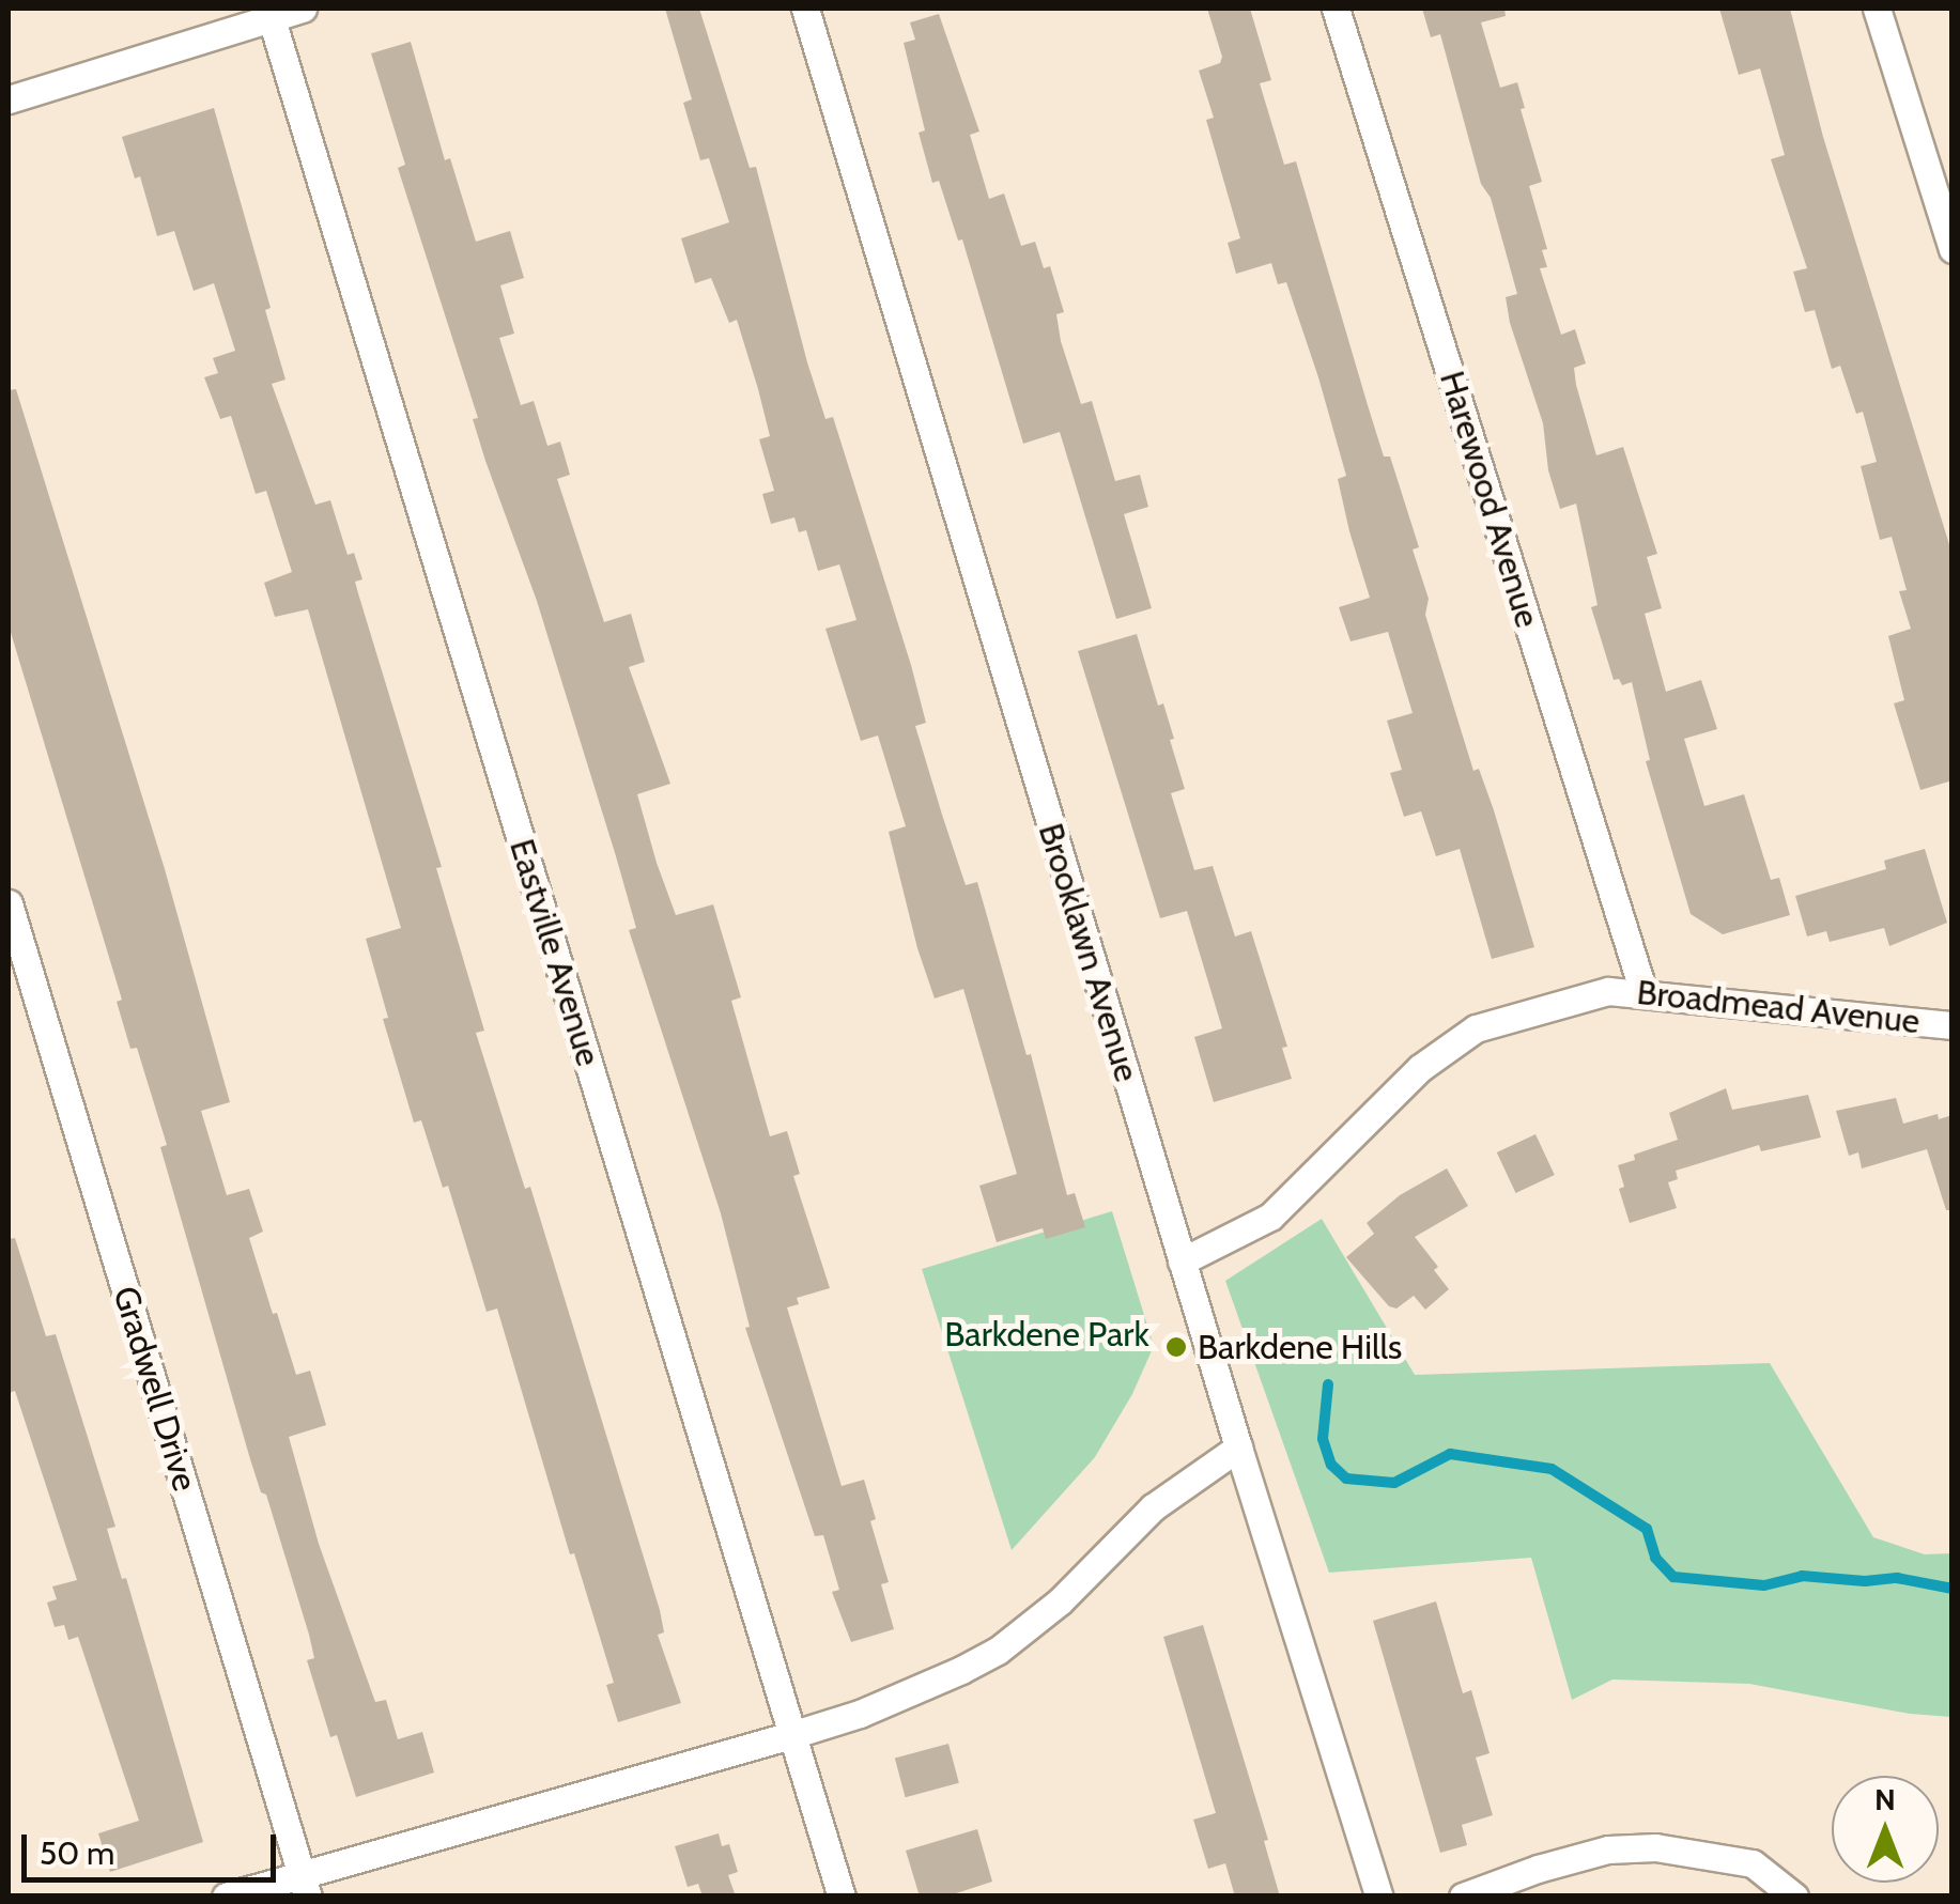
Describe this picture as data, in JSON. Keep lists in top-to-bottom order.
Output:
{
  "streets": {
    "street": [
      "Harewood Avenue",
      "Eastville Avenue",
      "Brooklawn Avenue",
      "Broadmead Avenue",
      "Gradwell Drive"
    ]
  },
  "crossings": [
    ["Harewood Avenue", "Broadmead Avenue"],
    ["Brooklawn Avenue", "Broadmead Avenue"]
  ],
  "parks": ["Barkdene Park"],
  "places": ["Barkdene Hills"],
  "scale_bar": "50 m",
  "north": "top"
}
